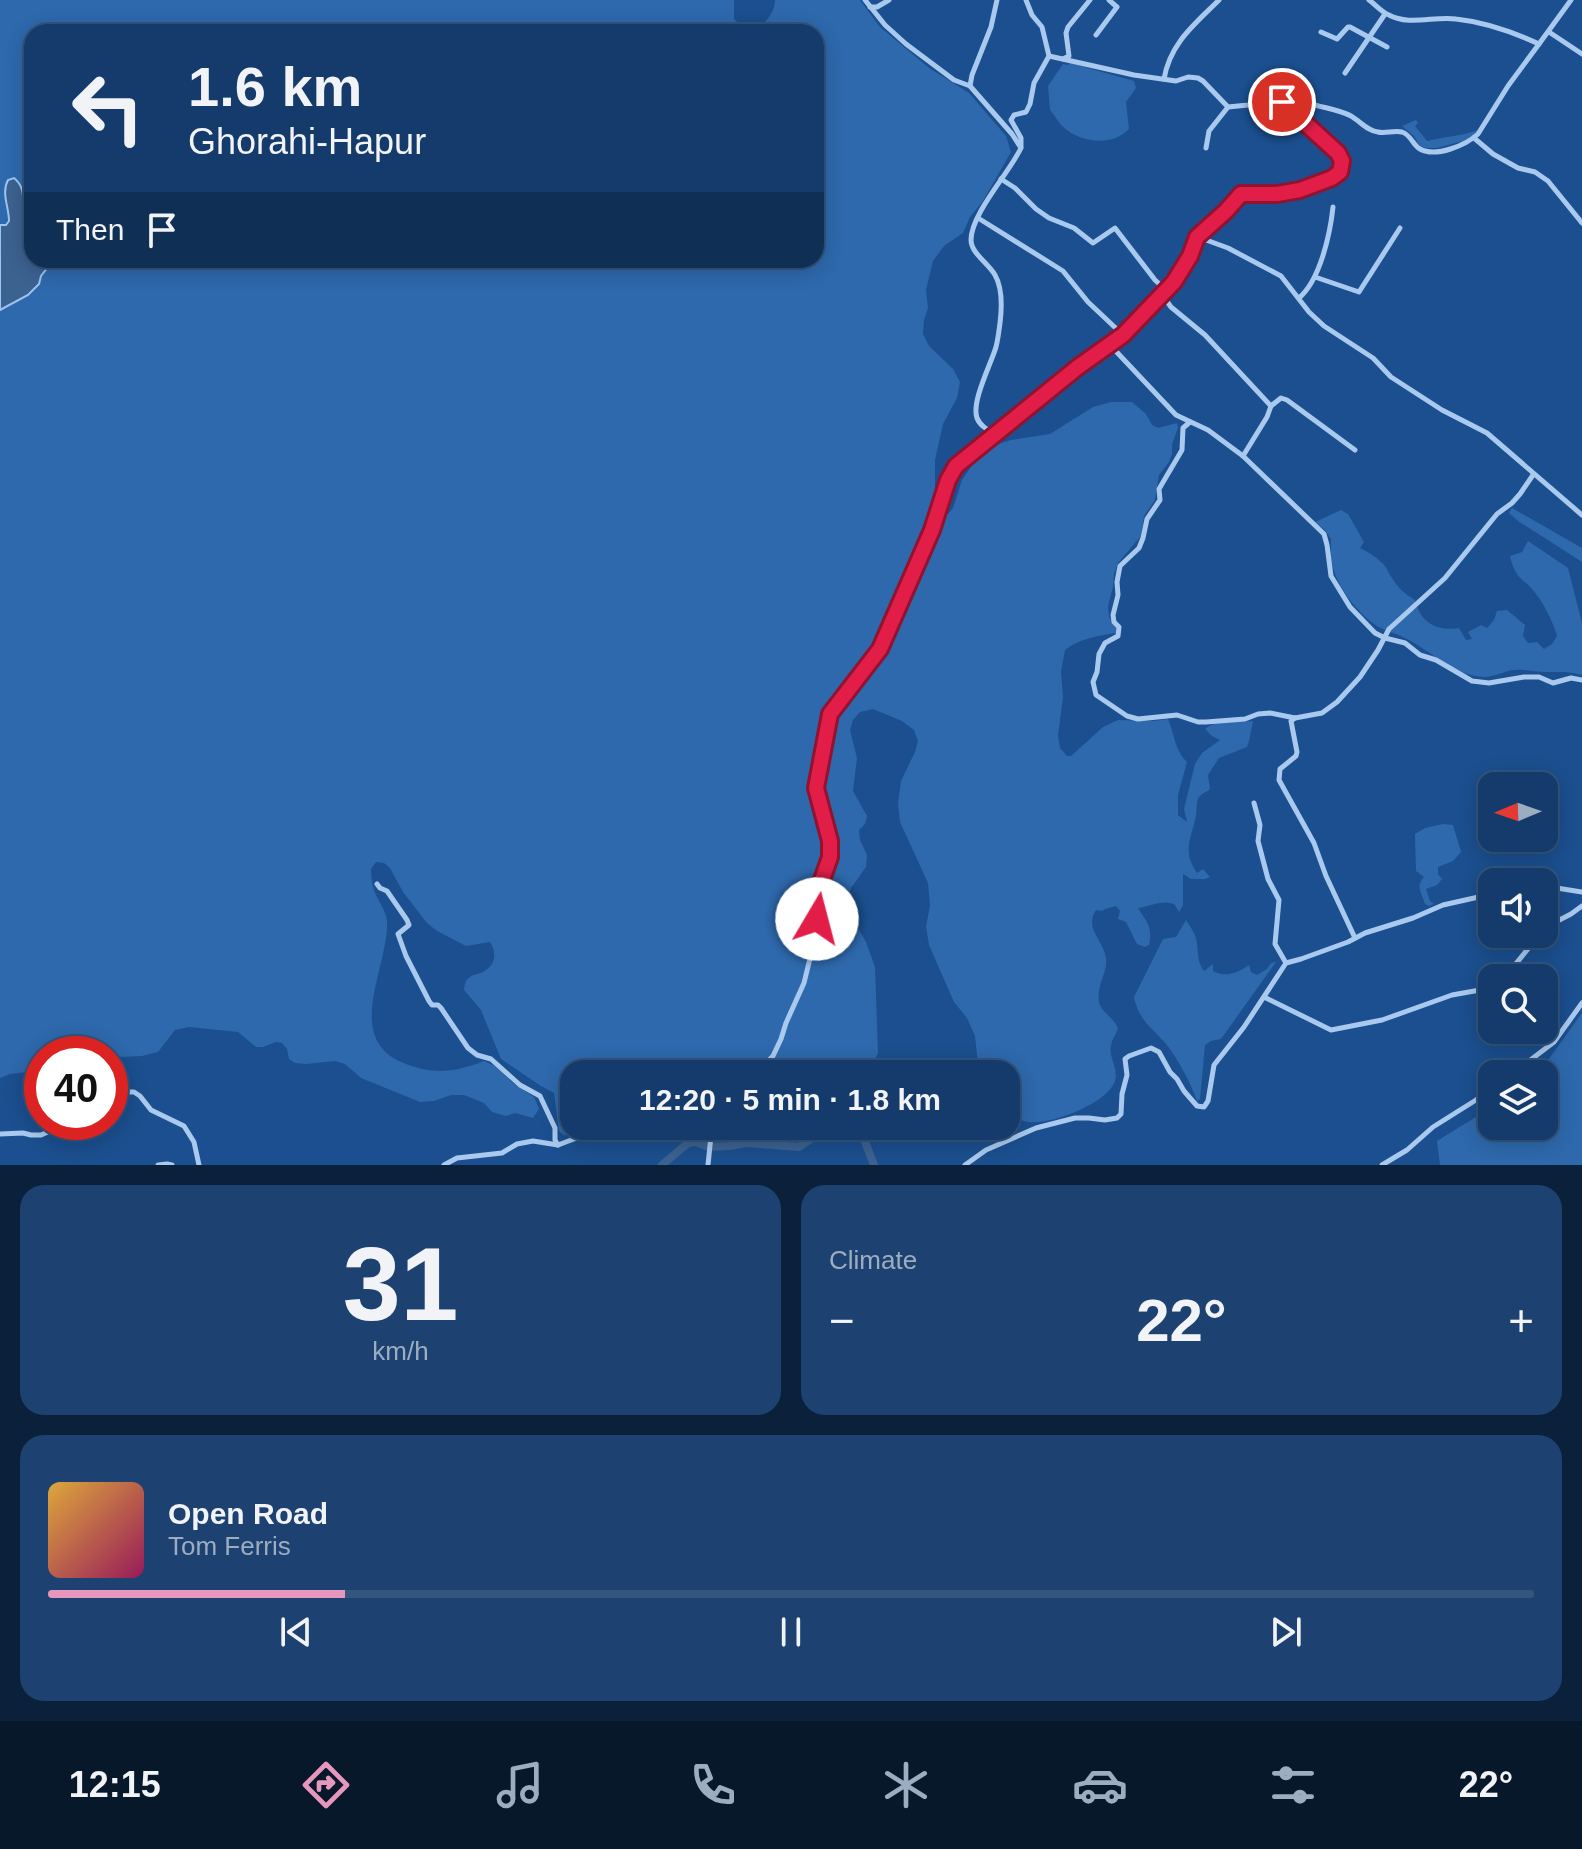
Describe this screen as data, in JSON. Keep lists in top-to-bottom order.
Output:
{
  "north": "left",
  "page": {
    "turn": ["1.6 km", "Ghorahi-Hapur"],
    "then": "Then",
    "limit": "40",
    "trip": "12:20 · 5 min · 1.8 km",
    "tile": [
      ["31", "km/h"],
      "Climate"
    ],
    "heat": ["−", "22°", "+"],
    "song": ["Open Road", "Tom Ferris"],
    "tabs": ["12:15", "22°"]
  }
}
